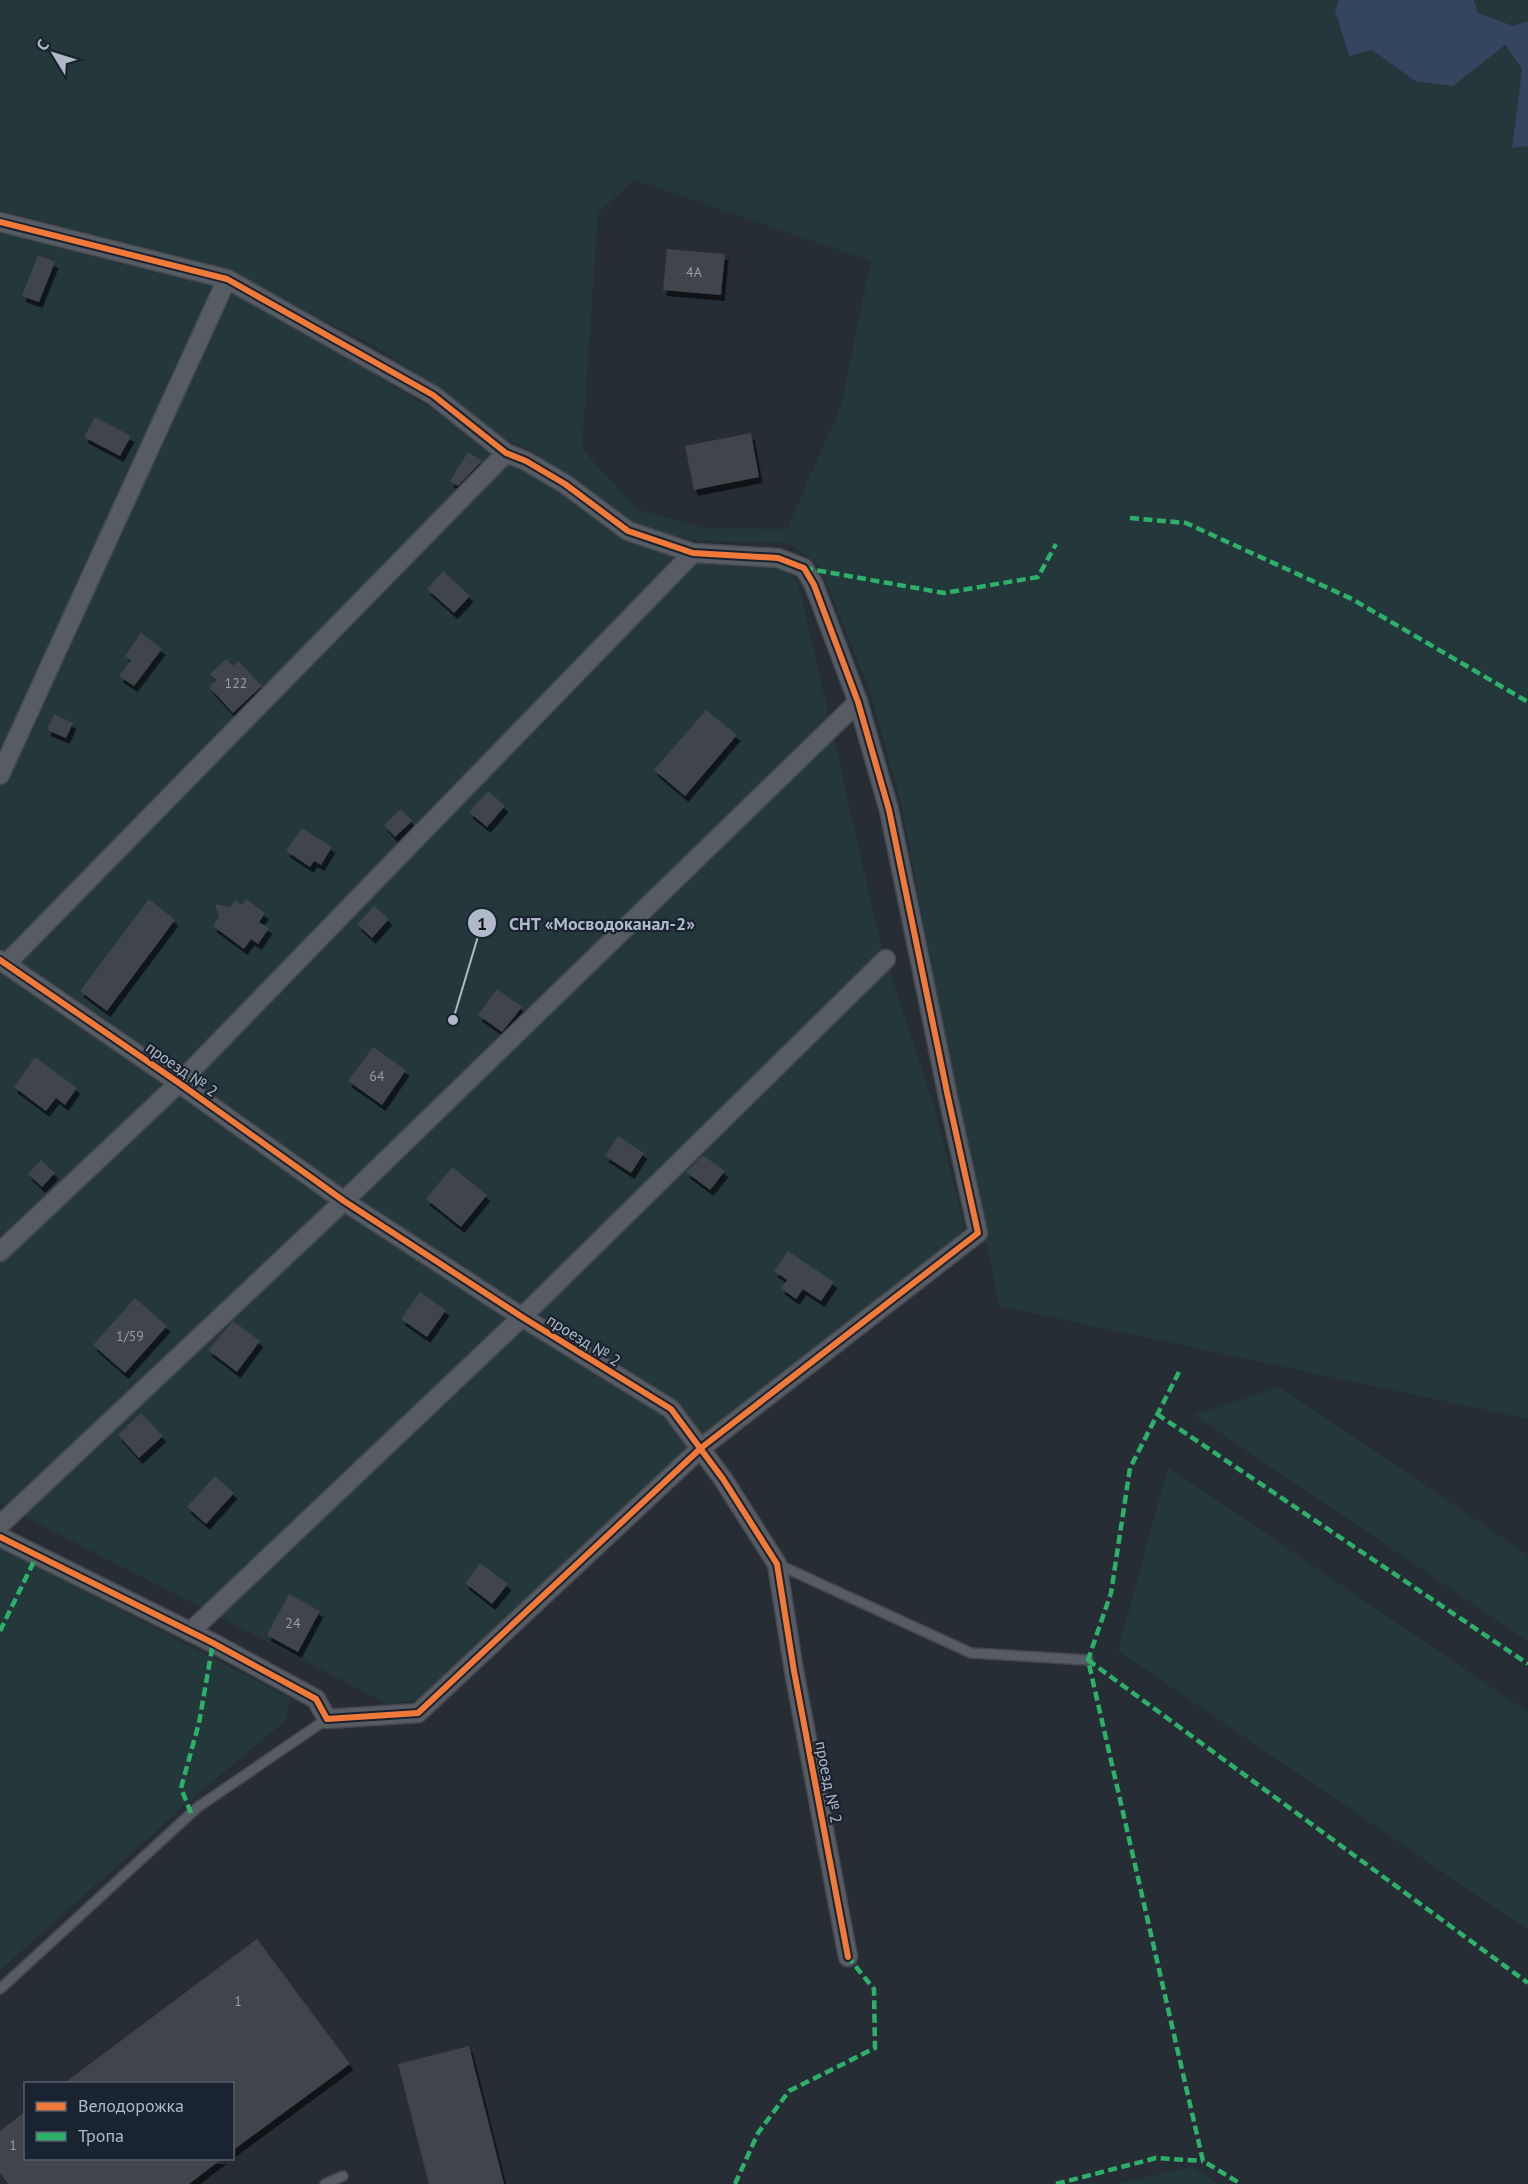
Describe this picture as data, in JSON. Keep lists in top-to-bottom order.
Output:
{
  "streets": {
    "street": ["проезд № 2"]
  },
  "places": ["СНТ «Мосводоканал-2»"],
  "house_numbers": [
    "4А",
    "122",
    "64",
    "1/59",
    "24",
    "1",
    "1"
  ],
  "legend": ["Велодорожка", "Тропа"],
  "north": "top left"
}
